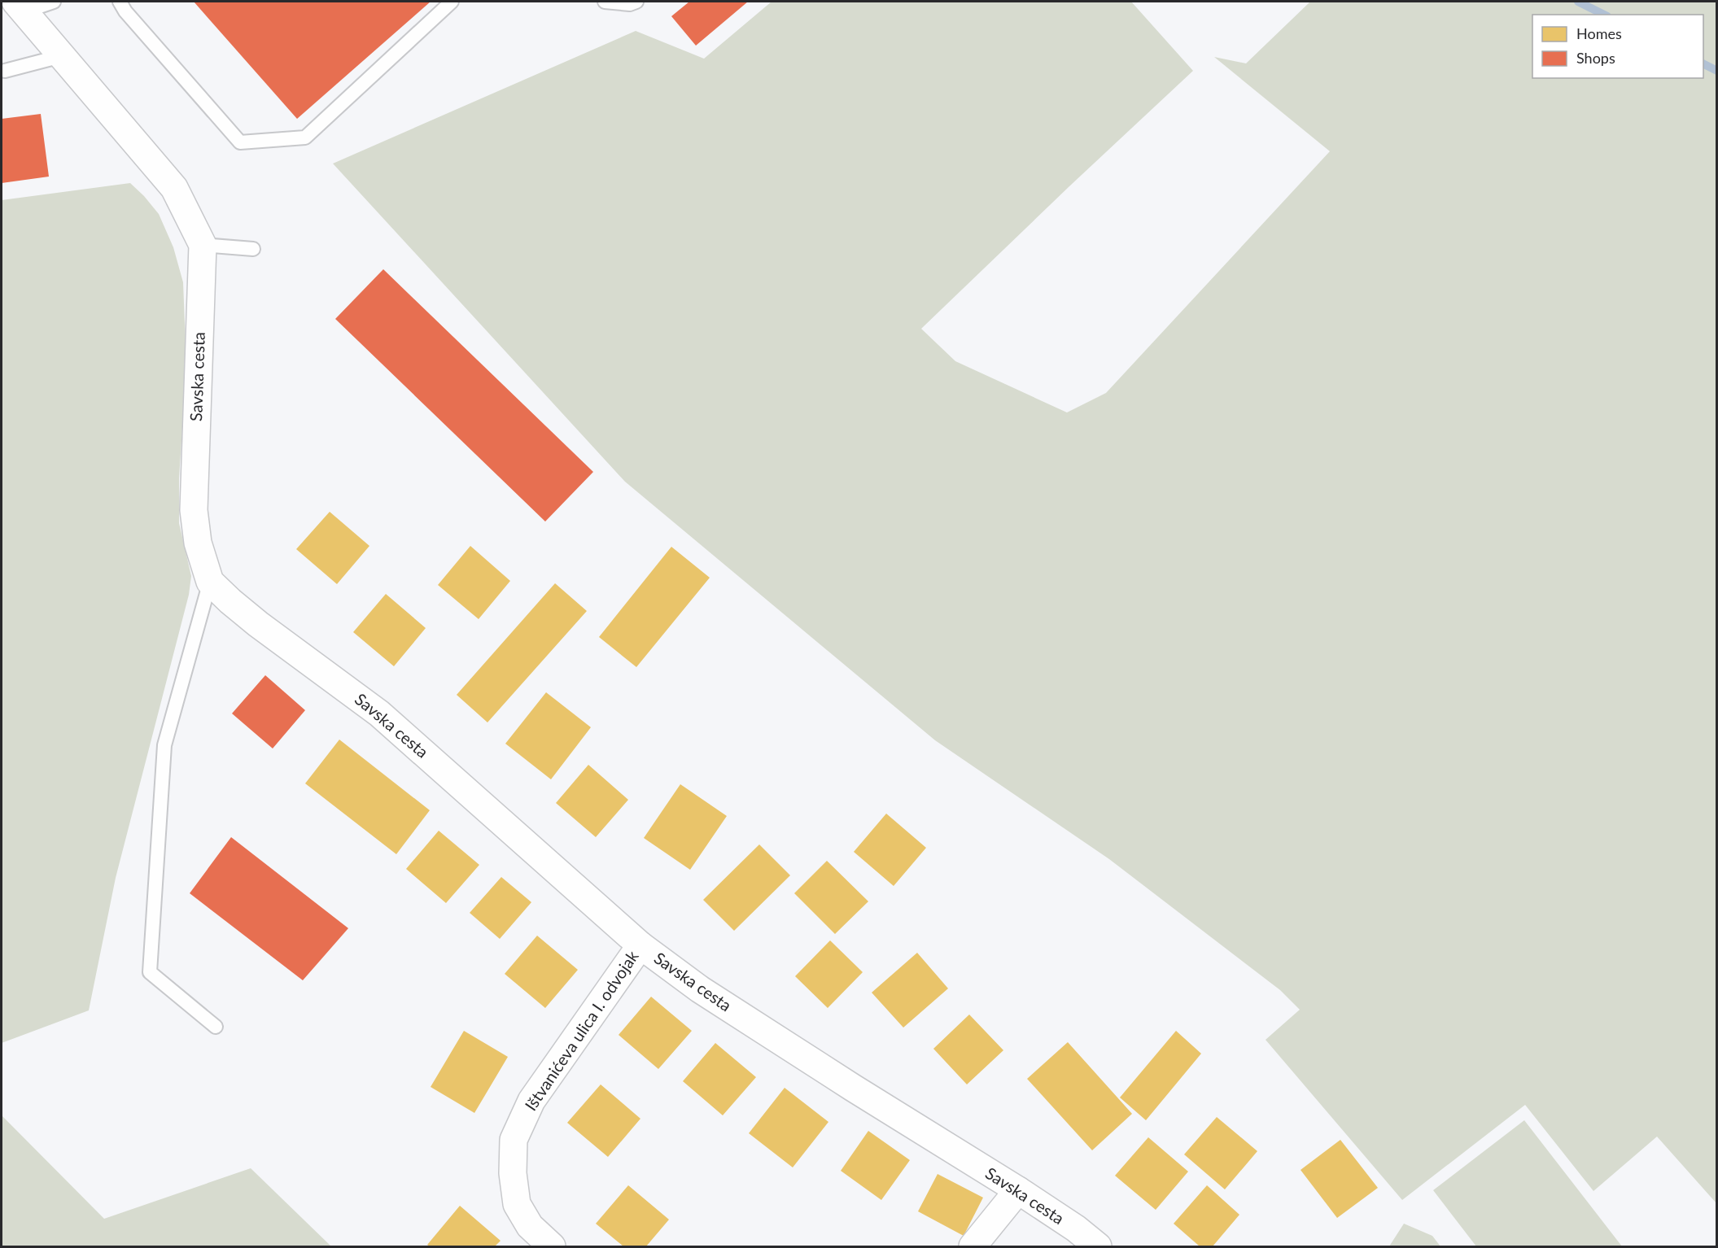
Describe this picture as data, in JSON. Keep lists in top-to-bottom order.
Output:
{
  "streets": {
    "street": ["Savska cesta", "Ištvanićeva ulica I. odvojak"]
  },
  "crossings": [
    ["Savska cesta", "Ištvanićeva ulica I. odvojak"]
  ],
  "legend": ["Homes", "Shops"]
}
